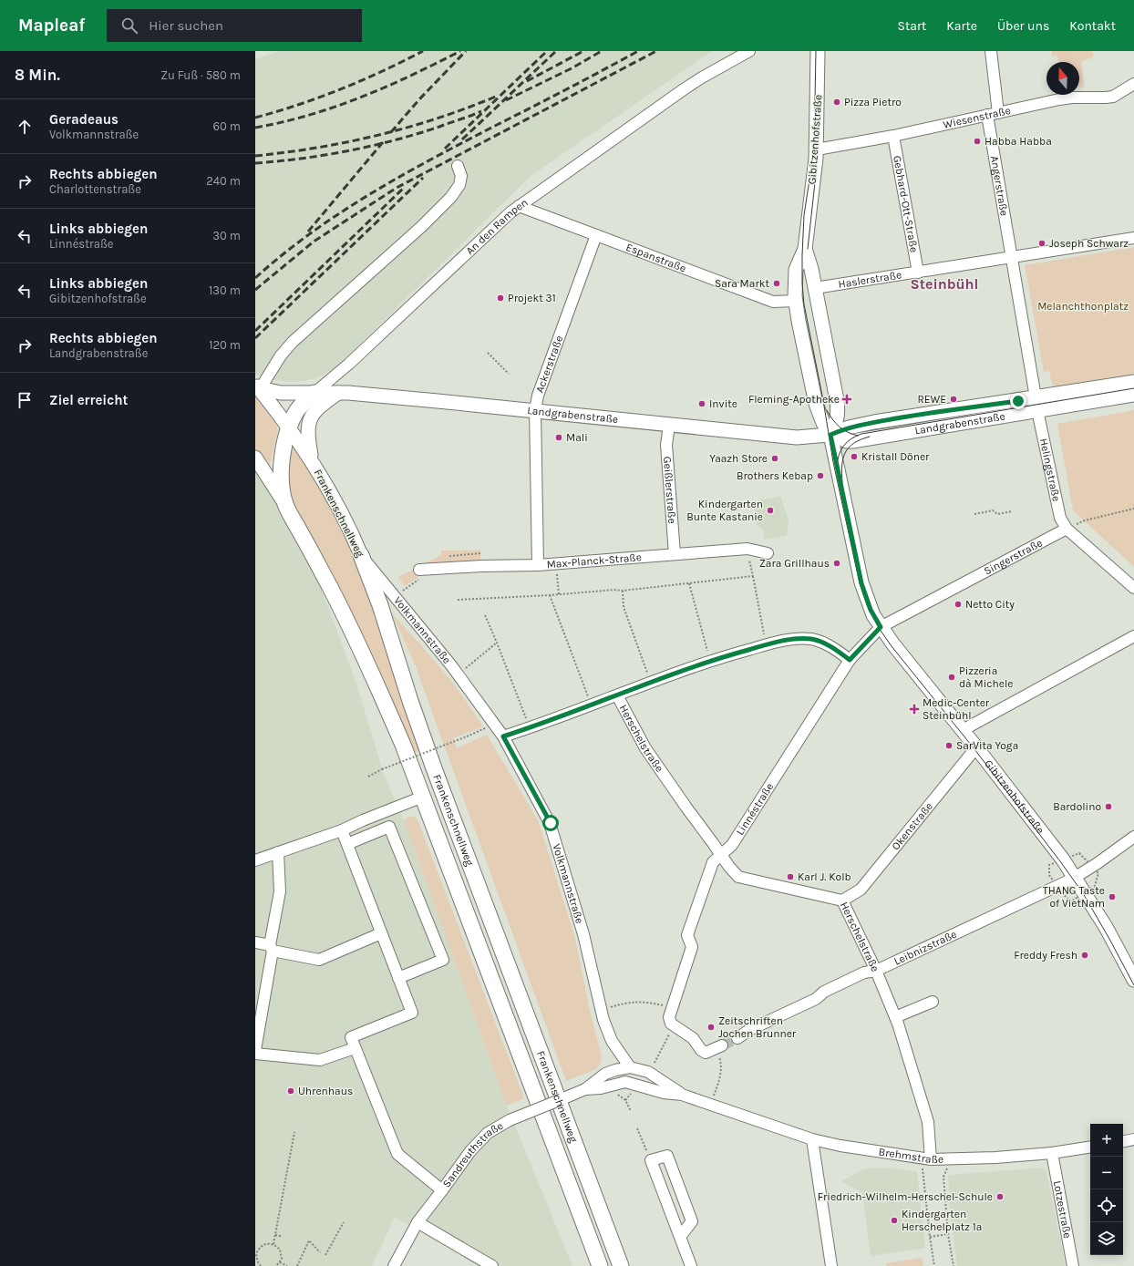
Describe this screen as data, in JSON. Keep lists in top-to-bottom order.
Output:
{
  "streets": {
    "highway": ["Frankenschnellweg"],
    "main road": ["Gibitzenhofstraße", "Landgrabenstraße"],
    "street": [
      "Wiesenstraße",
      "Angerstraße",
      "Gebhard-Ott-Straße",
      "An den Rampen",
      "Espanstraße",
      "Haslerstraße",
      "Ackerstraße",
      "Helingstraße",
      "Geißlerstraße",
      "Singerstraße",
      "Max-Planck-Straße",
      "Volkmannstraße",
      "Herschelstraße",
      "Linnéstraße",
      "Okenstraße",
      "Leibnizstraße",
      "Brehmstraße",
      "Sandreuthstraße",
      "Lotzestraße"
    ]
  },
  "crossings": [
    ["Wiesenstraße", "Gibitzenhofstraße"],
    ["Wiesenstraße", "Angerstraße"],
    ["Wiesenstraße", "Gebhard-Ott-Straße"],
    ["Gibitzenhofstraße", "Espanstraße"],
    ["Gibitzenhofstraße", "Haslerstraße"],
    ["Gibitzenhofstraße", "Landgrabenstraße"],
    ["Gibitzenhofstraße", "Singerstraße"],
    ["Gibitzenhofstraße", "Linnéstraße"],
    ["Gibitzenhofstraße", "Okenstraße"],
    ["Gibitzenhofstraße", "Leibnizstraße"],
    ["Angerstraße", "Haslerstraße"],
    ["Gebhard-Ott-Straße", "Haslerstraße"],
    ["An den Rampen", "Espanstraße"],
    ["An den Rampen", "Landgrabenstraße"],
    ["Espanstraße", "Ackerstraße"],
    ["Ackerstraße", "Landgrabenstraße"],
    ["Ackerstraße", "Max-Planck-Straße"],
    ["Landgrabenstraße", "Helingstraße"],
    ["Landgrabenstraße", "Geißlerstraße"],
    ["Helingstraße", "Singerstraße"],
    ["Geißlerstraße", "Max-Planck-Straße"],
    ["Frankenschnellweg", "Volkmannstraße"],
    ["Singerstraße", "Linnéstraße"],
    ["Volkmannstraße", "Sandreuthstraße"],
    ["Herschelstraße", "Linnéstraße"],
    ["Herschelstraße", "Okenstraße"],
    ["Herschelstraße", "Leibnizstraße"],
    ["Herschelstraße", "Brehmstraße"],
    ["Brehmstraße", "Lotzestraße"]
  ],
  "districts": ["Steinbühl"],
  "parks": ["Melanchthonplatz"],
  "places": {
    "other": [
      "Pizza Pietro",
      "Habba Habba",
      "Joseph Schwarz",
      "Sara Markt",
      "Projekt 31",
      "REWE",
      "Invite",
      "Mali",
      "Kristall Döner",
      "Yaazh Store",
      "Brothers Kebap",
      "Kindergarten Bunte Kastanie",
      "Zara Grillhaus",
      "Netto City",
      "Pizzeria dà Michele",
      "SarVita Yoga",
      "Bardolino",
      "Karl J. Kolb",
      "THANG Taste of VietNam",
      "Freddy Fresh",
      "Zeitschriften Jochen Brunner",
      "Uhrenhaus",
      "Friedrich-Wilhelm-Herschel-Schule",
      "Kindergarten Herschelplatz 1a"
    ],
    "health": ["Fleming-Apotheke", "Medic-Center Steinbühl"]
  },
  "north": "top",
  "page": {
    "header": "Mapleaf",
    "search": "Hier suchen",
    "nav": [
      "Start",
      "Karte",
      "Über uns",
      "Kontakt"
    ],
    "heading": ["8 Min.", "Zu Fuß · 580 m"],
    "list": [
      ["Geradeaus", "Volkmannstraße", "60 m"],
      ["Rechts abbiegen", "Charlottenstraße", "240 m"],
      ["Links abbiegen", "Linnéstraße", "30 m"],
      ["Links abbiegen", "Gibitzenhofstraße", "130 m"],
      ["Rechts abbiegen", "Landgrabenstraße", "120 m"],
      "Ziel erreicht"
    ],
    "map_buttons": ["+", "−"]
  }
}
